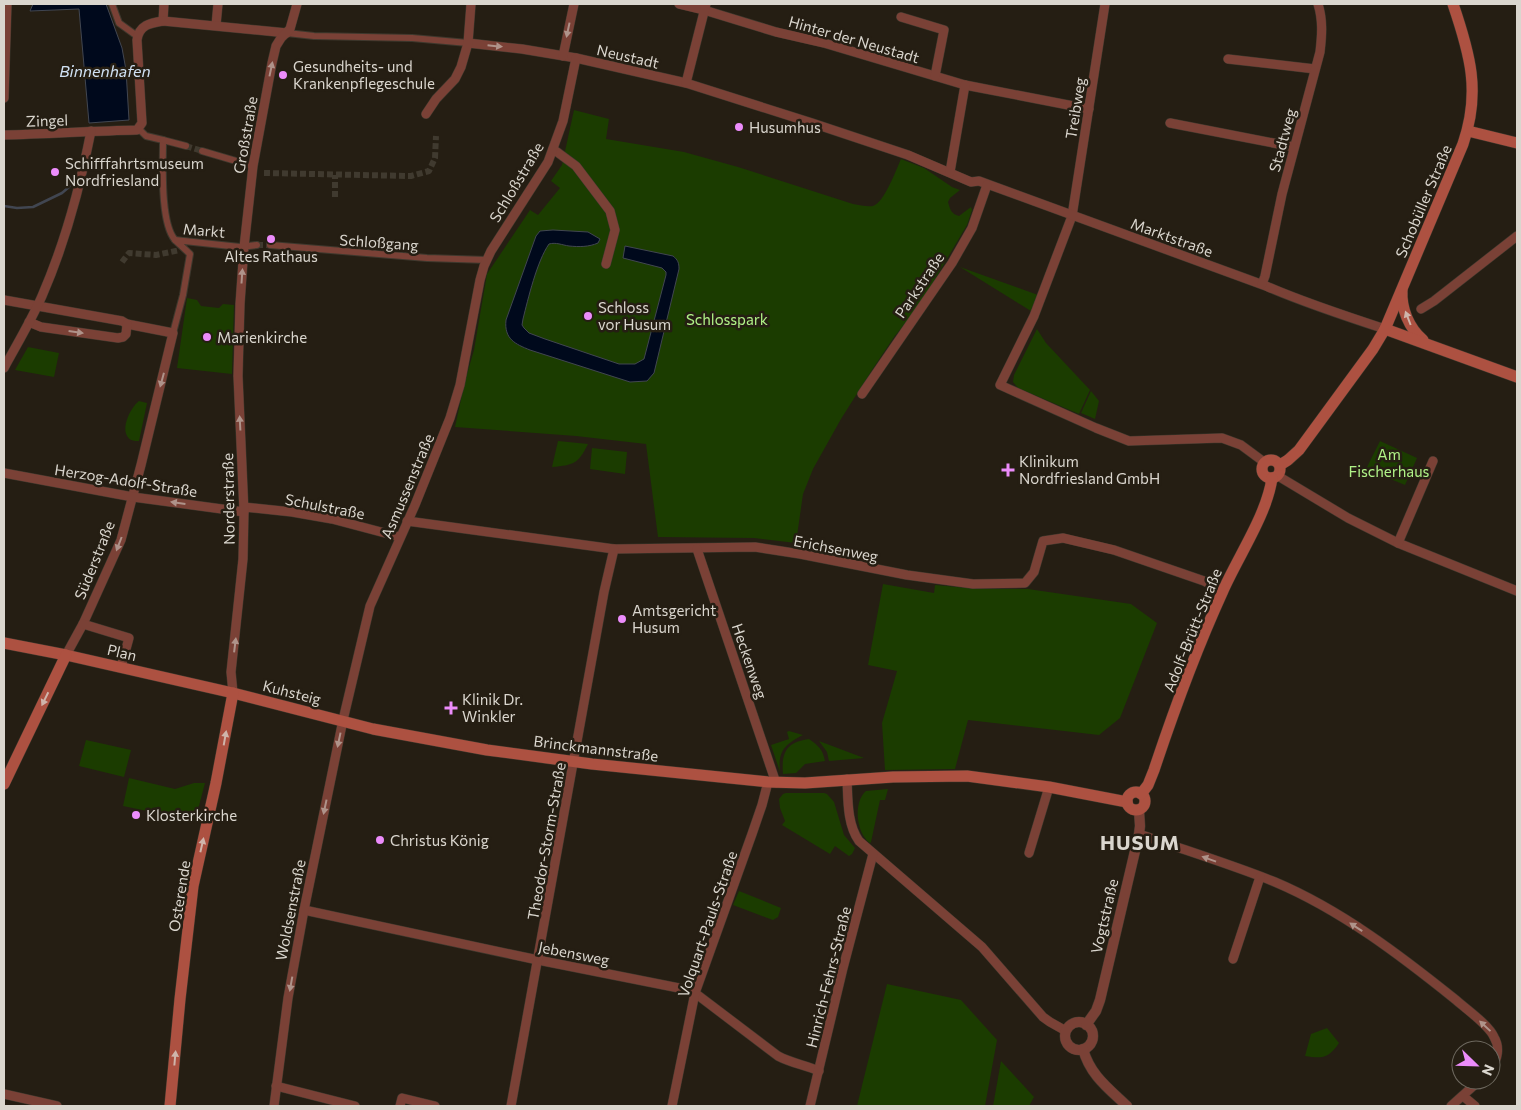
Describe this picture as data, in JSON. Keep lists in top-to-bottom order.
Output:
{
  "streets": {
    "main road": [
      "Schobüller Straße",
      "Süderstraße",
      "Adolf-Brütt-Straße",
      "Plan",
      "Kuhsteig",
      "Brinckmannstraße",
      "Osterende"
    ],
    "street": [
      "Hinter der Neustadt",
      "Neustadt",
      "Treibweg",
      "Zingel",
      "Großstraße",
      "Stadtweg",
      "Schloßstraße",
      "Markt",
      "Marktstraße",
      "Schloßgang",
      "Parkstraße",
      "Herzog-Adolf-Straße",
      "Asmussenstraße",
      "Norderstraße",
      "Schulstraße",
      "Erichsenweg",
      "Heckenweg",
      "Theodor-Storm-Straße",
      "Woldsenstraße",
      "Vogtstraße",
      "Volquart-Pauls-Straße",
      "Jebensweg",
      "Hinrich-Fehrs-Straße"
    ]
  },
  "crossings": [
    ["Hinter der Neustadt", "Treibweg"],
    ["Neustadt", "Großstraße"],
    ["Neustadt", "Schloßstraße"],
    ["Neustadt", "Marktstraße"],
    ["Treibweg", "Marktstraße"],
    ["Treibweg", "Adolf-Brütt-Straße"],
    ["Großstraße", "Markt"],
    ["Stadtweg", "Marktstraße"],
    ["Schloßstraße", "Schloßgang"],
    ["Schloßstraße", "Asmussenstraße"],
    ["Schobüller Straße", "Marktstraße"],
    ["Markt", "Norderstraße"],
    ["Markt", "Süderstraße"],
    ["Marktstraße", "Parkstraße"],
    ["Schloßgang", "Asmussenstraße"],
    ["Herzog-Adolf-Straße", "Norderstraße"],
    ["Herzog-Adolf-Straße", "Schulstraße"],
    ["Herzog-Adolf-Straße", "Süderstraße"],
    ["Asmussenstraße", "Schulstraße"],
    ["Asmussenstraße", "Erichsenweg"],
    ["Asmussenstraße", "Kuhsteig"],
    ["Asmussenstraße", "Brinckmannstraße"],
    ["Asmussenstraße", "Woldsenstraße"],
    ["Norderstraße", "Schulstraße"],
    ["Norderstraße", "Plan"],
    ["Norderstraße", "Kuhsteig"],
    ["Norderstraße", "Osterende"],
    ["Erichsenweg", "Adolf-Brütt-Straße"],
    ["Erichsenweg", "Heckenweg"],
    ["Erichsenweg", "Theodor-Storm-Straße"],
    ["Süderstraße", "Plan"],
    ["Adolf-Brütt-Straße", "Vogtstraße"],
    ["Plan", "Kuhsteig"],
    ["Plan", "Osterende"],
    ["Heckenweg", "Brinckmannstraße"],
    ["Heckenweg", "Volquart-Pauls-Straße"],
    ["Kuhsteig", "Brinckmannstraße"],
    ["Kuhsteig", "Osterende"],
    ["Kuhsteig", "Woldsenstraße"],
    ["Brinckmannstraße", "Theodor-Storm-Straße"],
    ["Brinckmannstraße", "Woldsenstraße"],
    ["Brinckmannstraße", "Volquart-Pauls-Straße"],
    ["Theodor-Storm-Straße", "Jebensweg"],
    ["Woldsenstraße", "Jebensweg"],
    ["Volquart-Pauls-Straße", "Jebensweg"],
    ["Jebensweg", "Hinrich-Fehrs-Straße"]
  ],
  "one_way": [
    "Großstraße",
    "Herzog-Adolf-Straße",
    "Norderstraße",
    "Süderstraße",
    "Osterende",
    "Woldsenstraße"
  ],
  "districts": ["HUSUM"],
  "water": ["Binnenhafen"],
  "parks": ["Schlosspark", "Am Fischerhaus"],
  "places": {
    "other": [
      "Gesundheits- und Krankenpflegeschule",
      "Husumhus",
      "Schifffahrtsmuseum Nordfriesland",
      "Altes Rathaus",
      "Schloss vor Husum",
      "Marienkirche",
      "Amtsgericht Husum",
      "Klosterkirche",
      "Christus König"
    ],
    "health": ["Klinikum Nordfriesland GmbH", "Klinik Dr. Winkler"]
  },
  "north": "bottom right"
}
